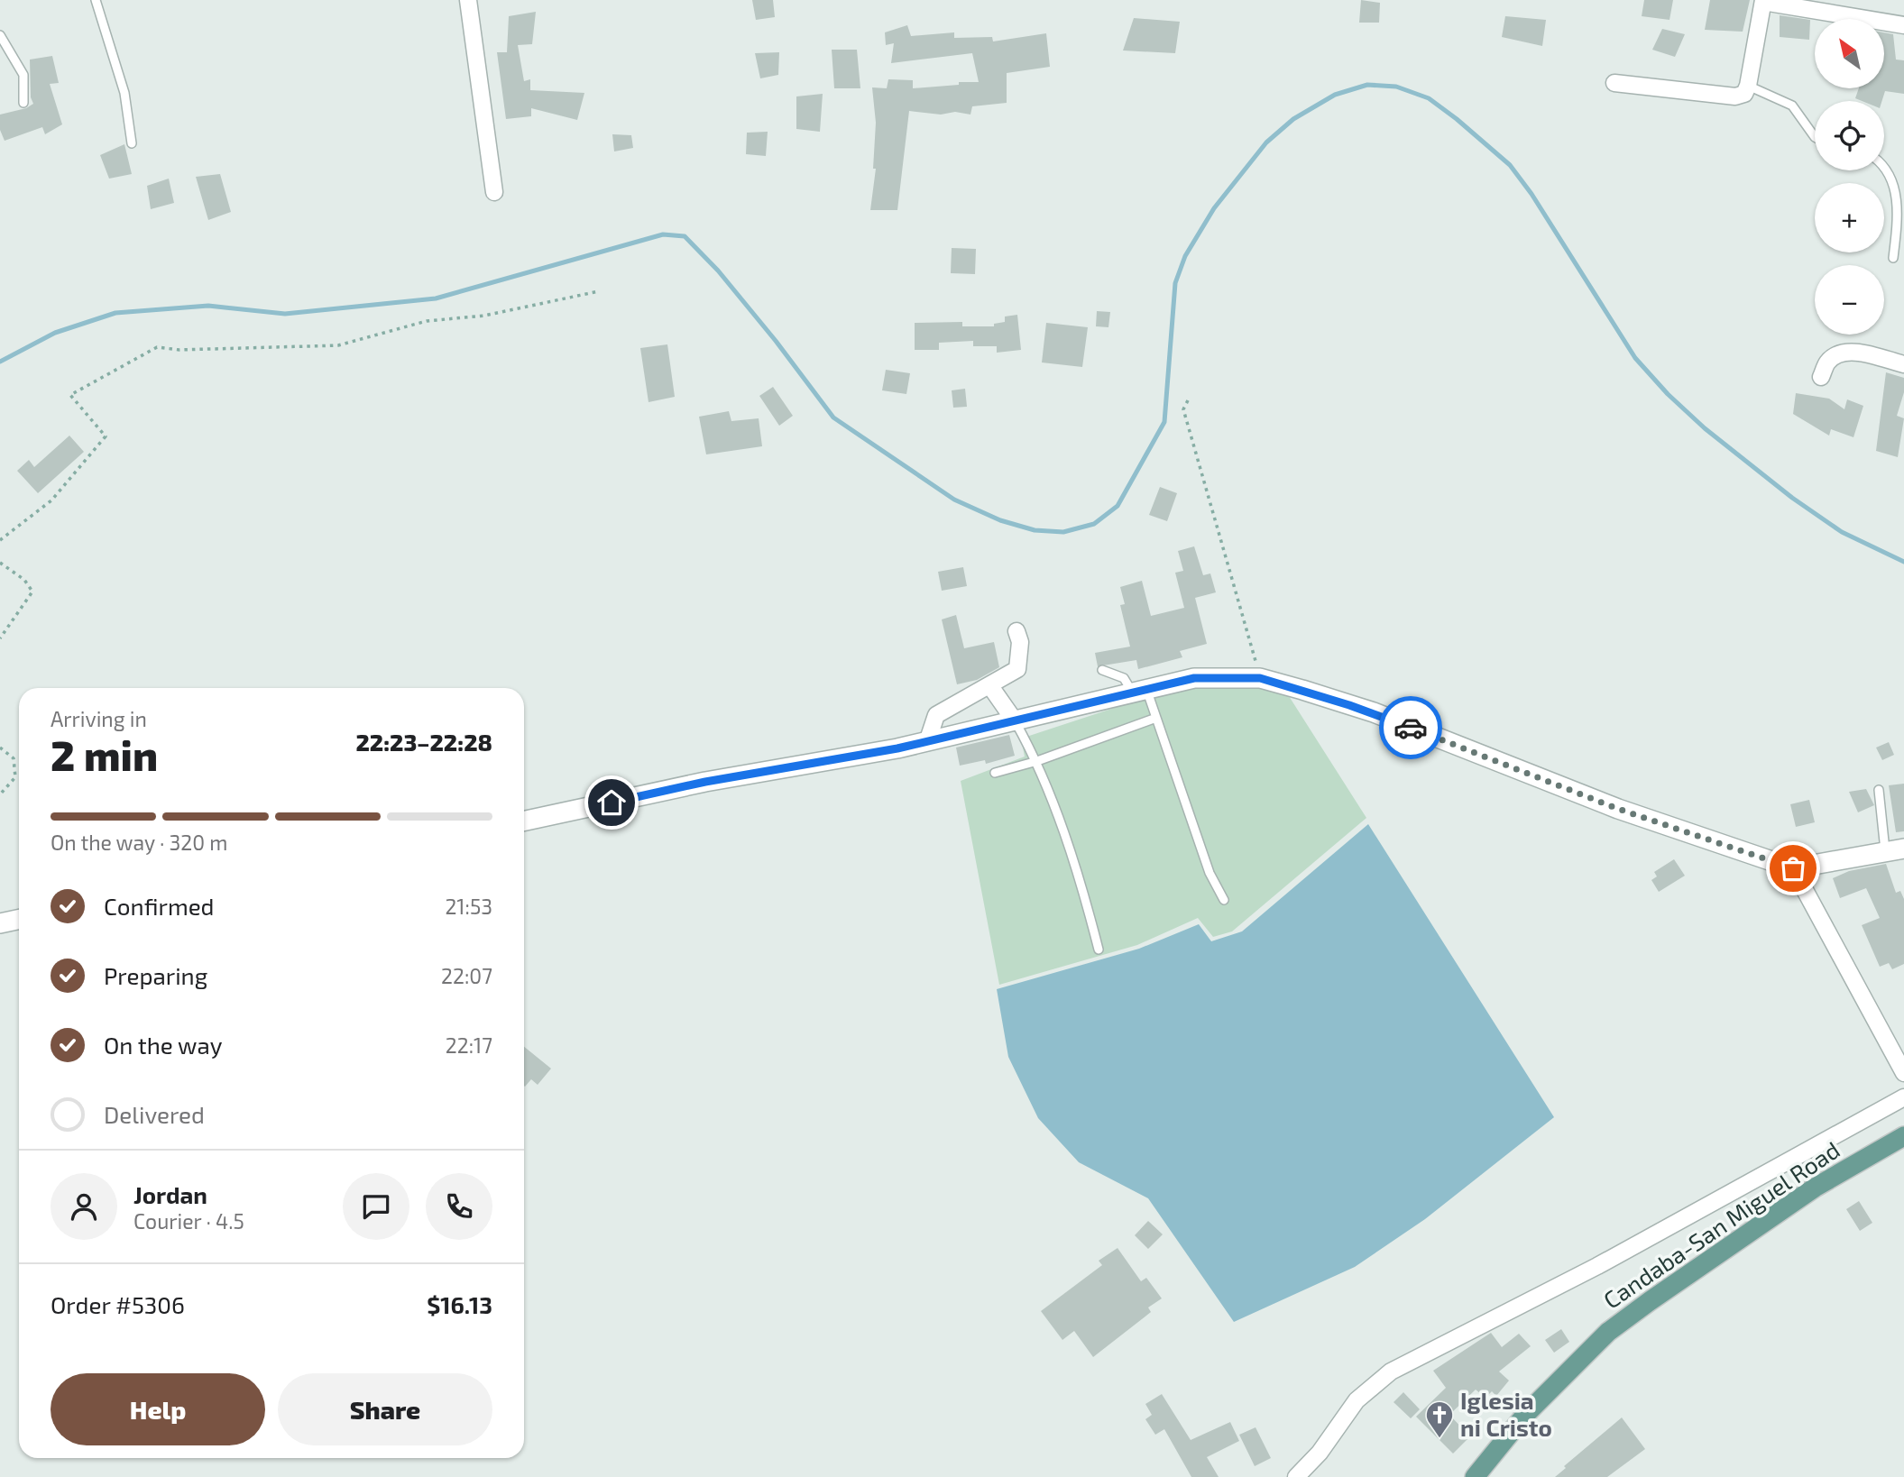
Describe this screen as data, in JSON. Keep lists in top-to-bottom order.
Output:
{
  "streets": {
    "main road": ["Candaba-San Miguel Road"]
  },
  "places": {
    "church": ["Iglesia ni Cristo"]
  },
  "north": "top left",
  "page": {
    "map_buttons": ["+", "−"],
    "heading": ["2 min", "Arriving in", "22:23–22:28"],
    "panel": [
      "Jordan",
      "Courier · 4.5",
      "Order #5306",
      "$16.13"
    ],
    "bar": "On the way · 320 m",
    "list": [
      ["Confirmed", "21:53"],
      ["Preparing", "22:07"],
      ["On the way", "22:17"],
      "Delivered"
    ],
    "buttons": ["Help", "Share"]
  }
}
